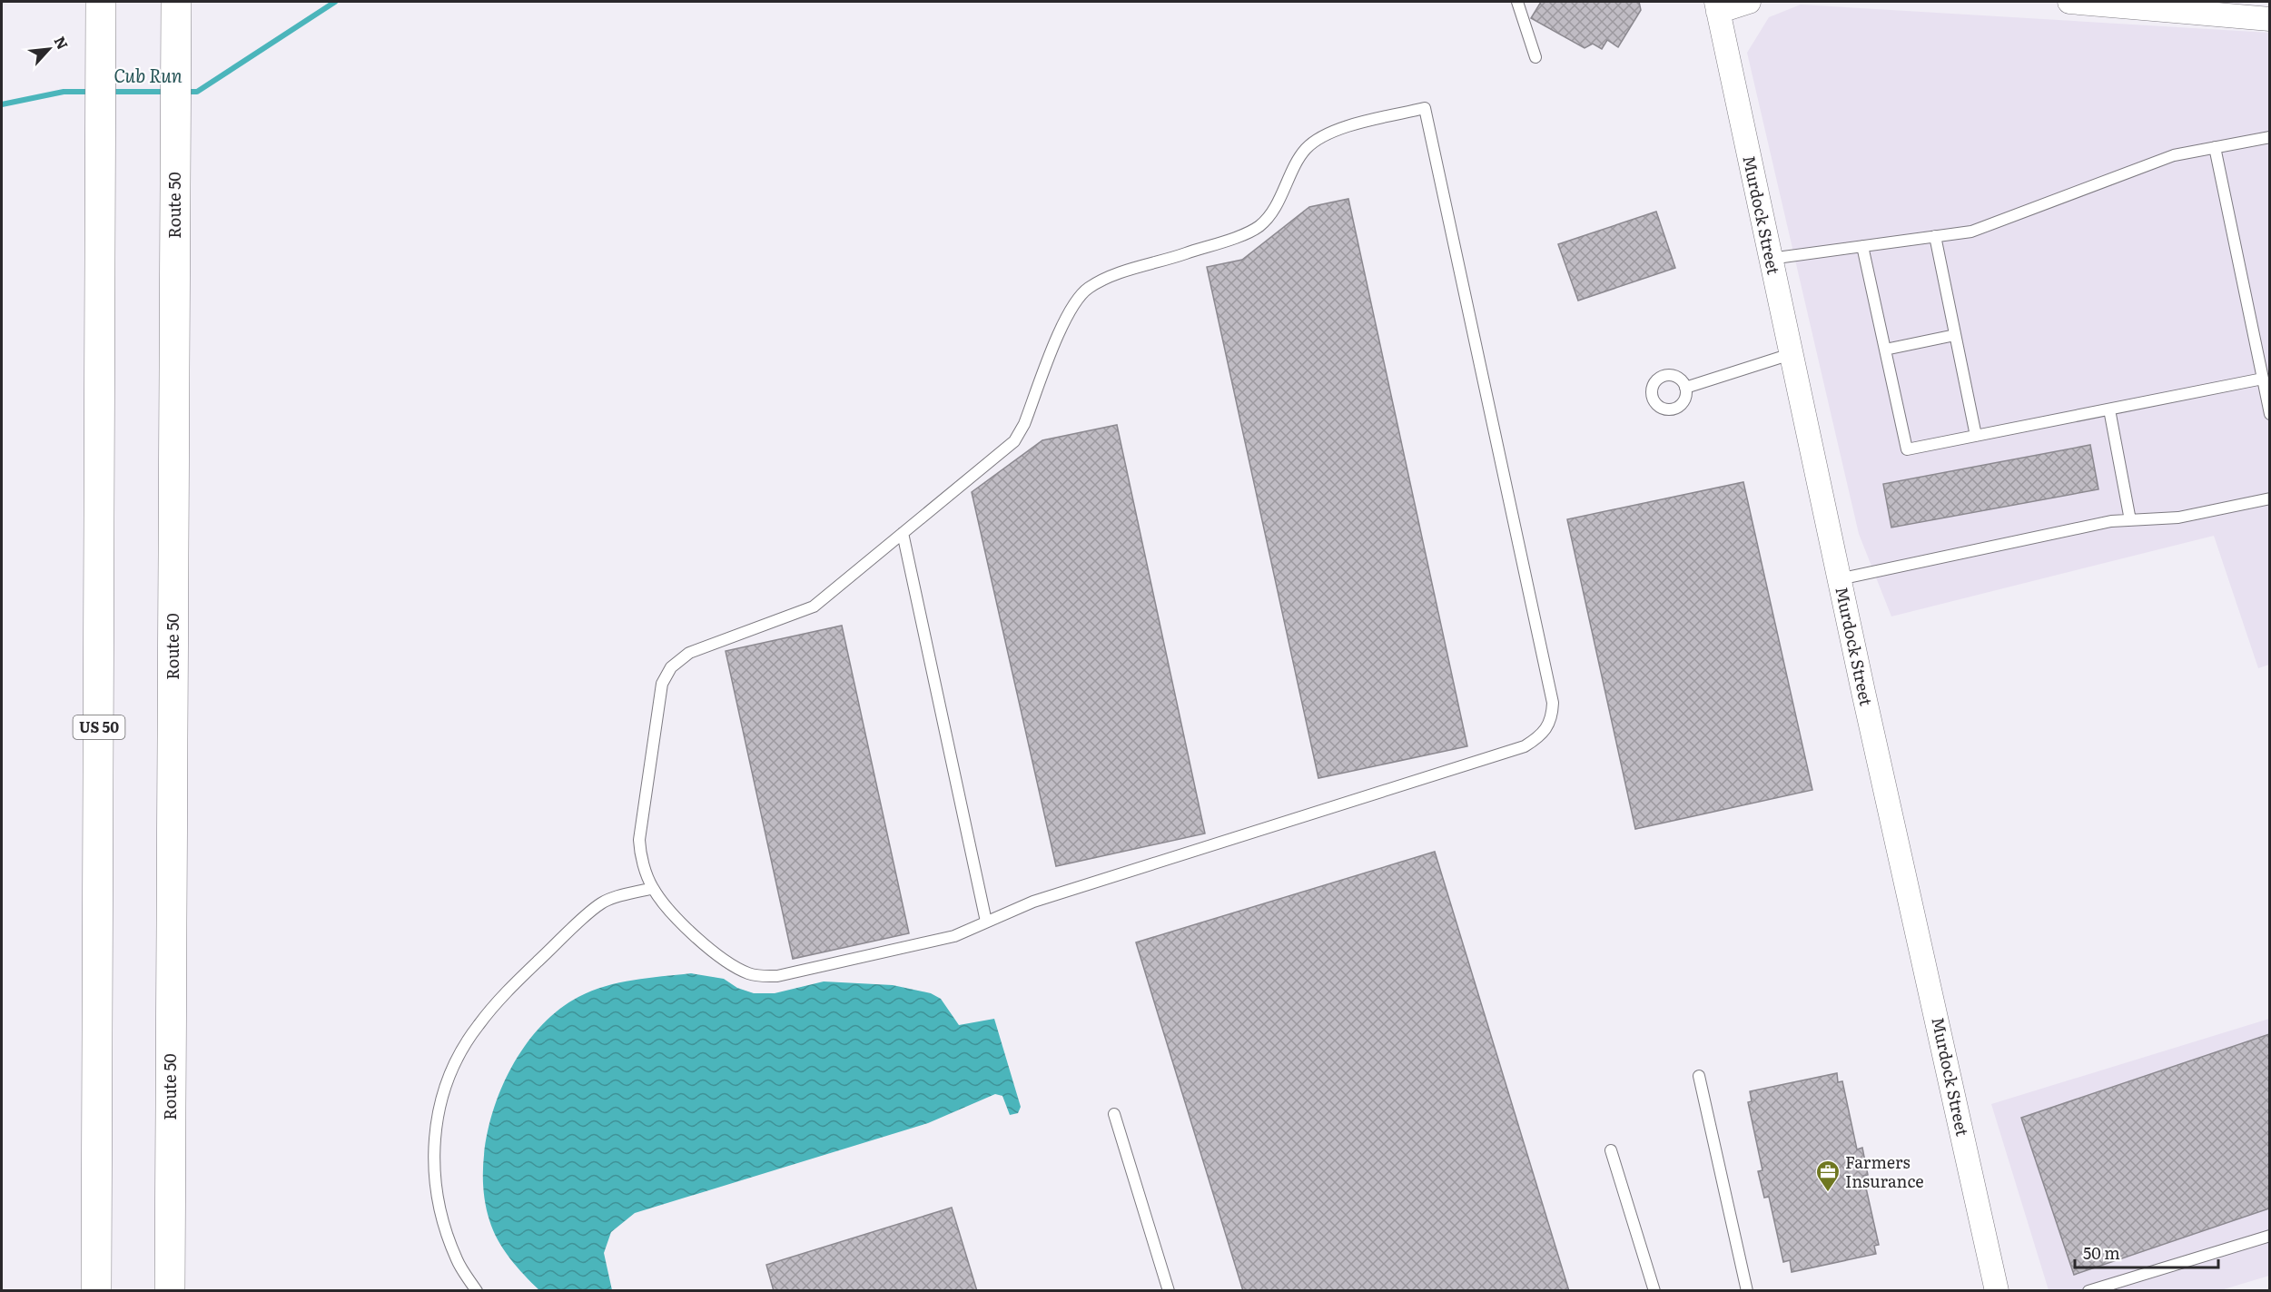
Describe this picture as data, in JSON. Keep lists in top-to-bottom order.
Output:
{
  "streets": {
    "highway": ["Route 50", "US 50"],
    "street": ["Murdock Street"]
  },
  "water": ["Cub Run"],
  "places": {
    "office": ["Farmers Insurance"]
  },
  "scale_bar": "50 m",
  "north": "top right"
}
